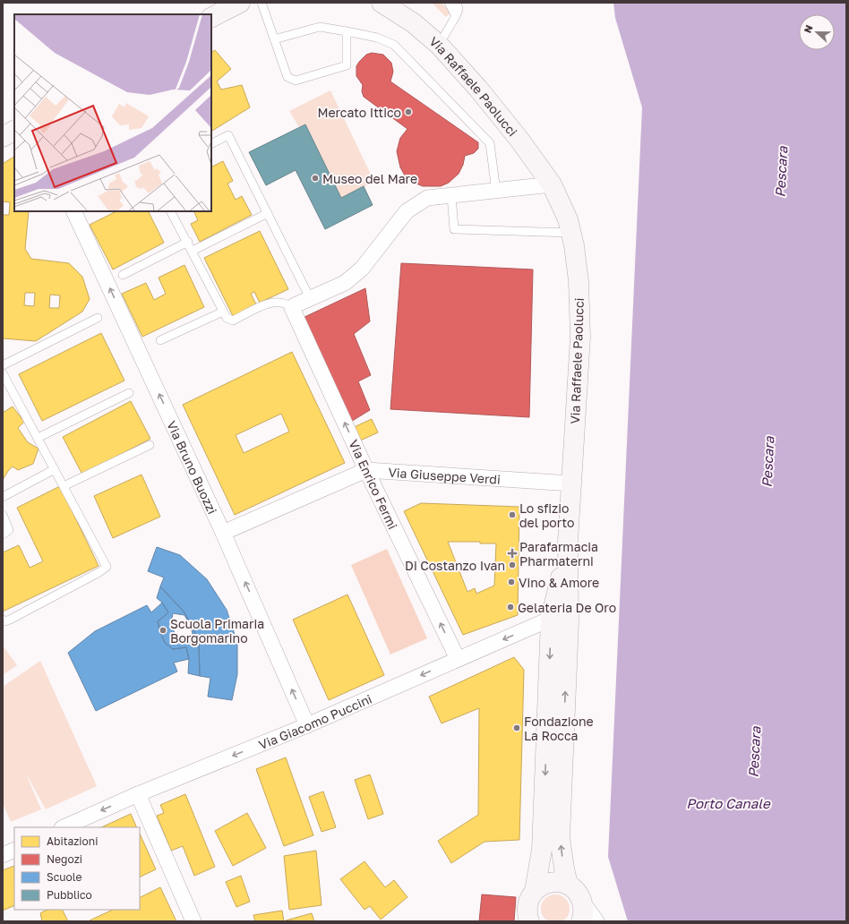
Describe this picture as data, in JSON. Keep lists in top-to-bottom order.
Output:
{
  "streets": {
    "street": [
      "Via Raffaele Paolucci",
      "Via Bruno Buozzi",
      "Via Giuseppe Verdi",
      "Via Enrico Fermi",
      "Via Giacomo Puccini"
    ]
  },
  "crossings": [
    ["Via Raffaele Paolucci", "Via Giuseppe Verdi"],
    ["Via Raffaele Paolucci", "Via Giacomo Puccini"],
    ["Via Bruno Buozzi", "Via Giuseppe Verdi"],
    ["Via Bruno Buozzi", "Via Giacomo Puccini"],
    ["Via Giuseppe Verdi", "Via Enrico Fermi"],
    ["Via Enrico Fermi", "Via Giacomo Puccini"]
  ],
  "one_way": ["Via Bruno Buozzi", "Via Enrico Fermi", "Via Giacomo Puccini"],
  "water": ["Pescara", "Porto Canale"],
  "places": {
    "other": [
      "Mercato Ittico",
      "Museo del Mare",
      "Lo sfizio del porto",
      "Di Costanzo Ivan",
      "Vino & Amore",
      "Gelateria De Oro",
      "Scuola Primaria Borgomarino",
      "Fondazione La Rocca"
    ],
    "health": ["Parafarmacia Pharmaterni"]
  },
  "legend": [
    "Abitazioni",
    "Negozi",
    "Scuole",
    "Pubblico"
  ],
  "north": "left"
}
